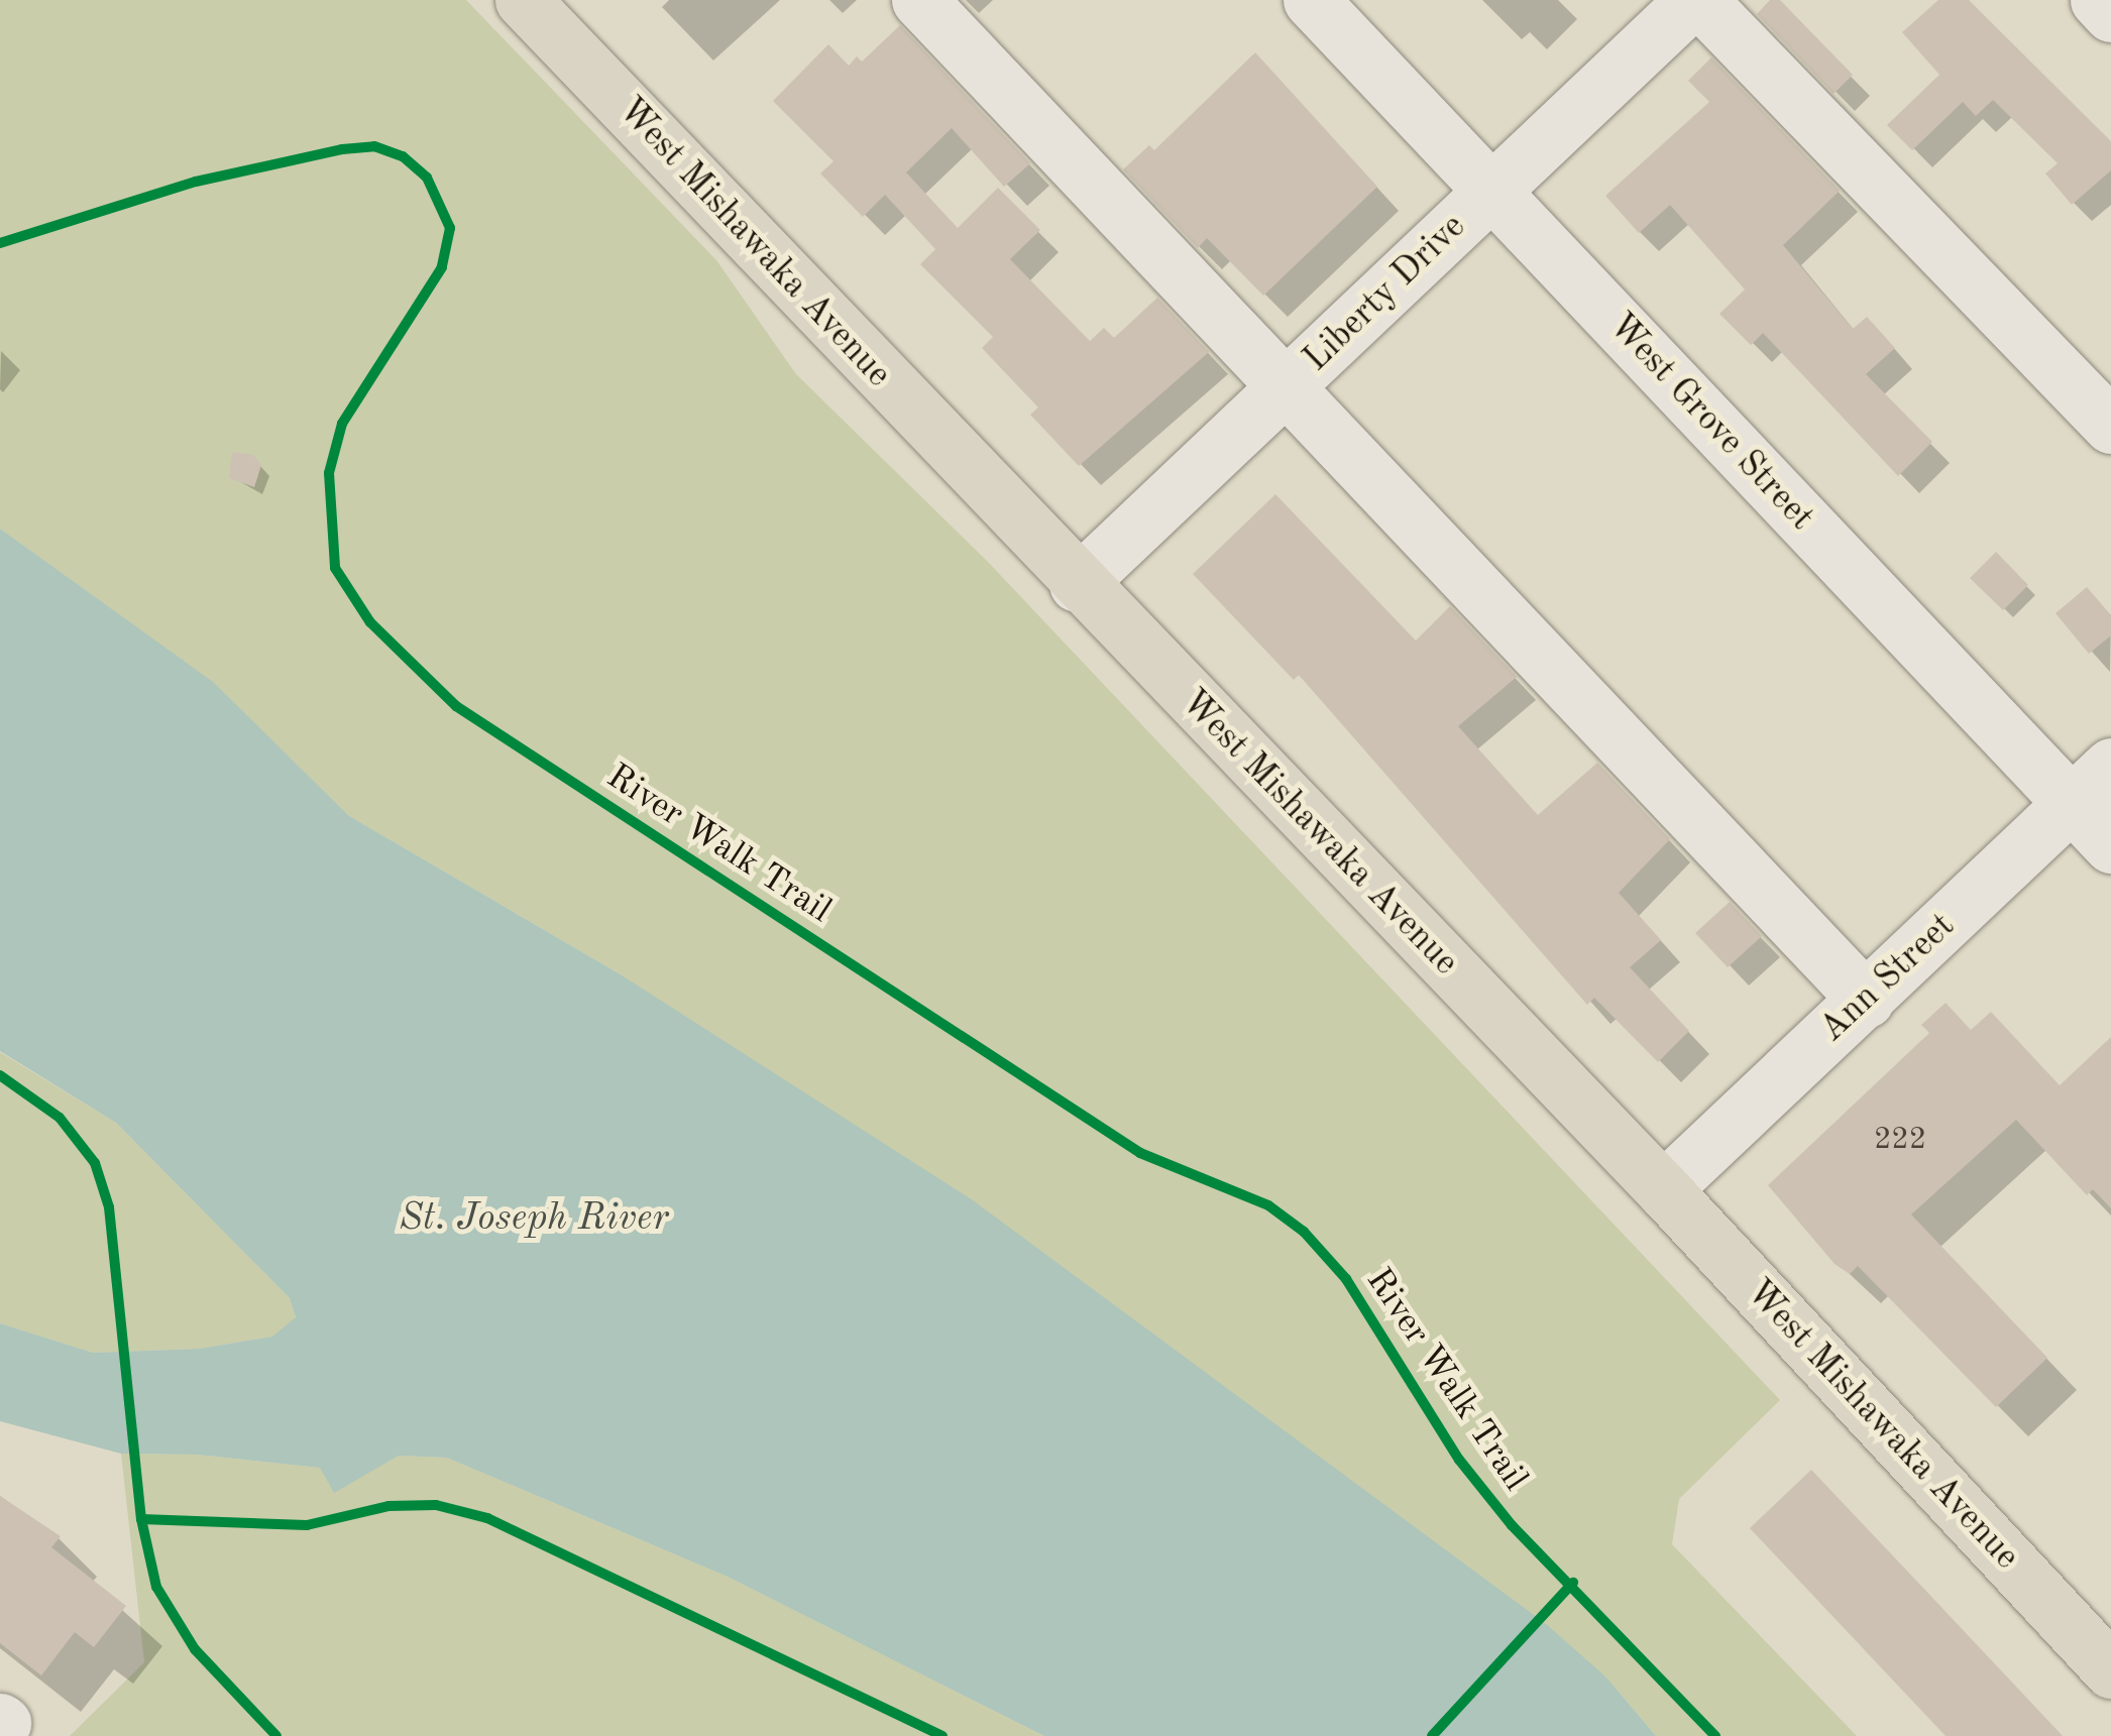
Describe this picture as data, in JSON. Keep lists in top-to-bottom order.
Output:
{
  "streets": {
    "main road": ["West Mishawaka Avenue"],
    "street": ["Liberty Drive", "West Grove Street", "Ann Street"],
    "cycle path": ["River Walk Trail"]
  },
  "crossings": [
    ["West Mishawaka Avenue", "Liberty Drive"],
    ["West Mishawaka Avenue", "Ann Street"],
    ["Liberty Drive", "West Grove Street"],
    ["West Grove Street", "Ann Street"]
  ],
  "water": ["St. Joseph River"],
  "house_numbers": ["222"]
}
